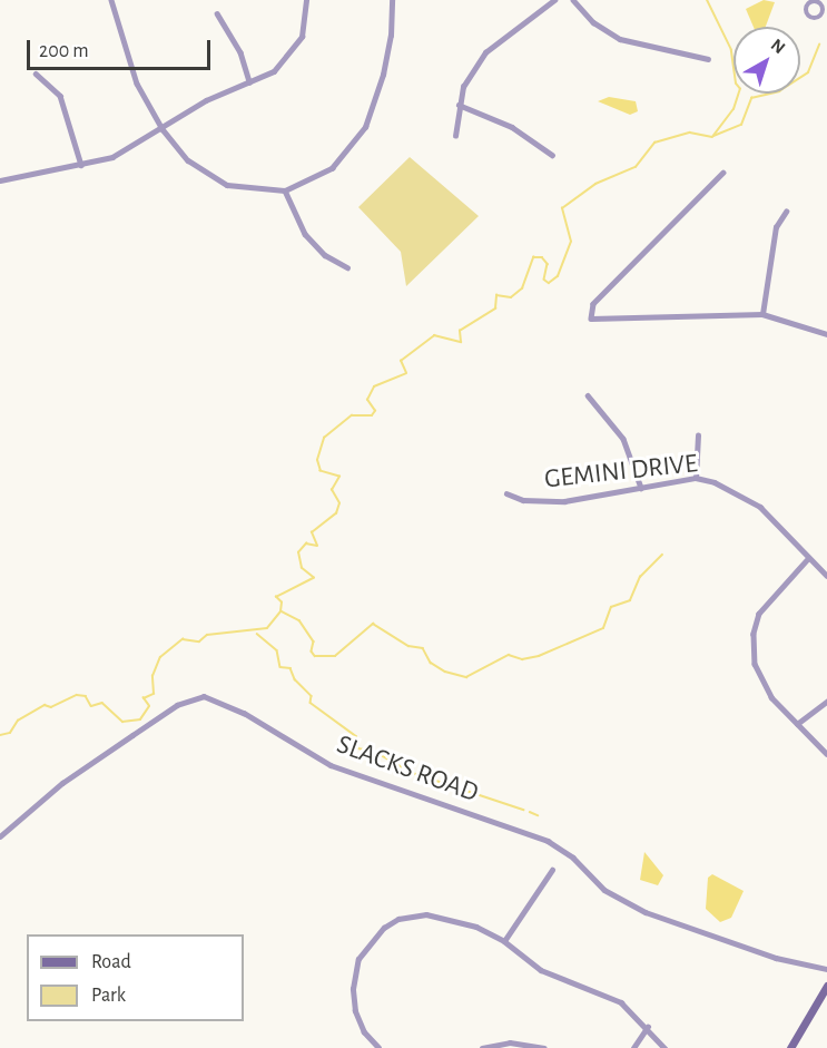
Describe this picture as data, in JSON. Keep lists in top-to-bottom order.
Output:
{
  "streets": {
    "street": ["GEMINI DRIVE", "SLACKS ROAD"]
  },
  "legend": ["Road", "Park"],
  "scale_bar": "200 m",
  "north": "top right"
}
